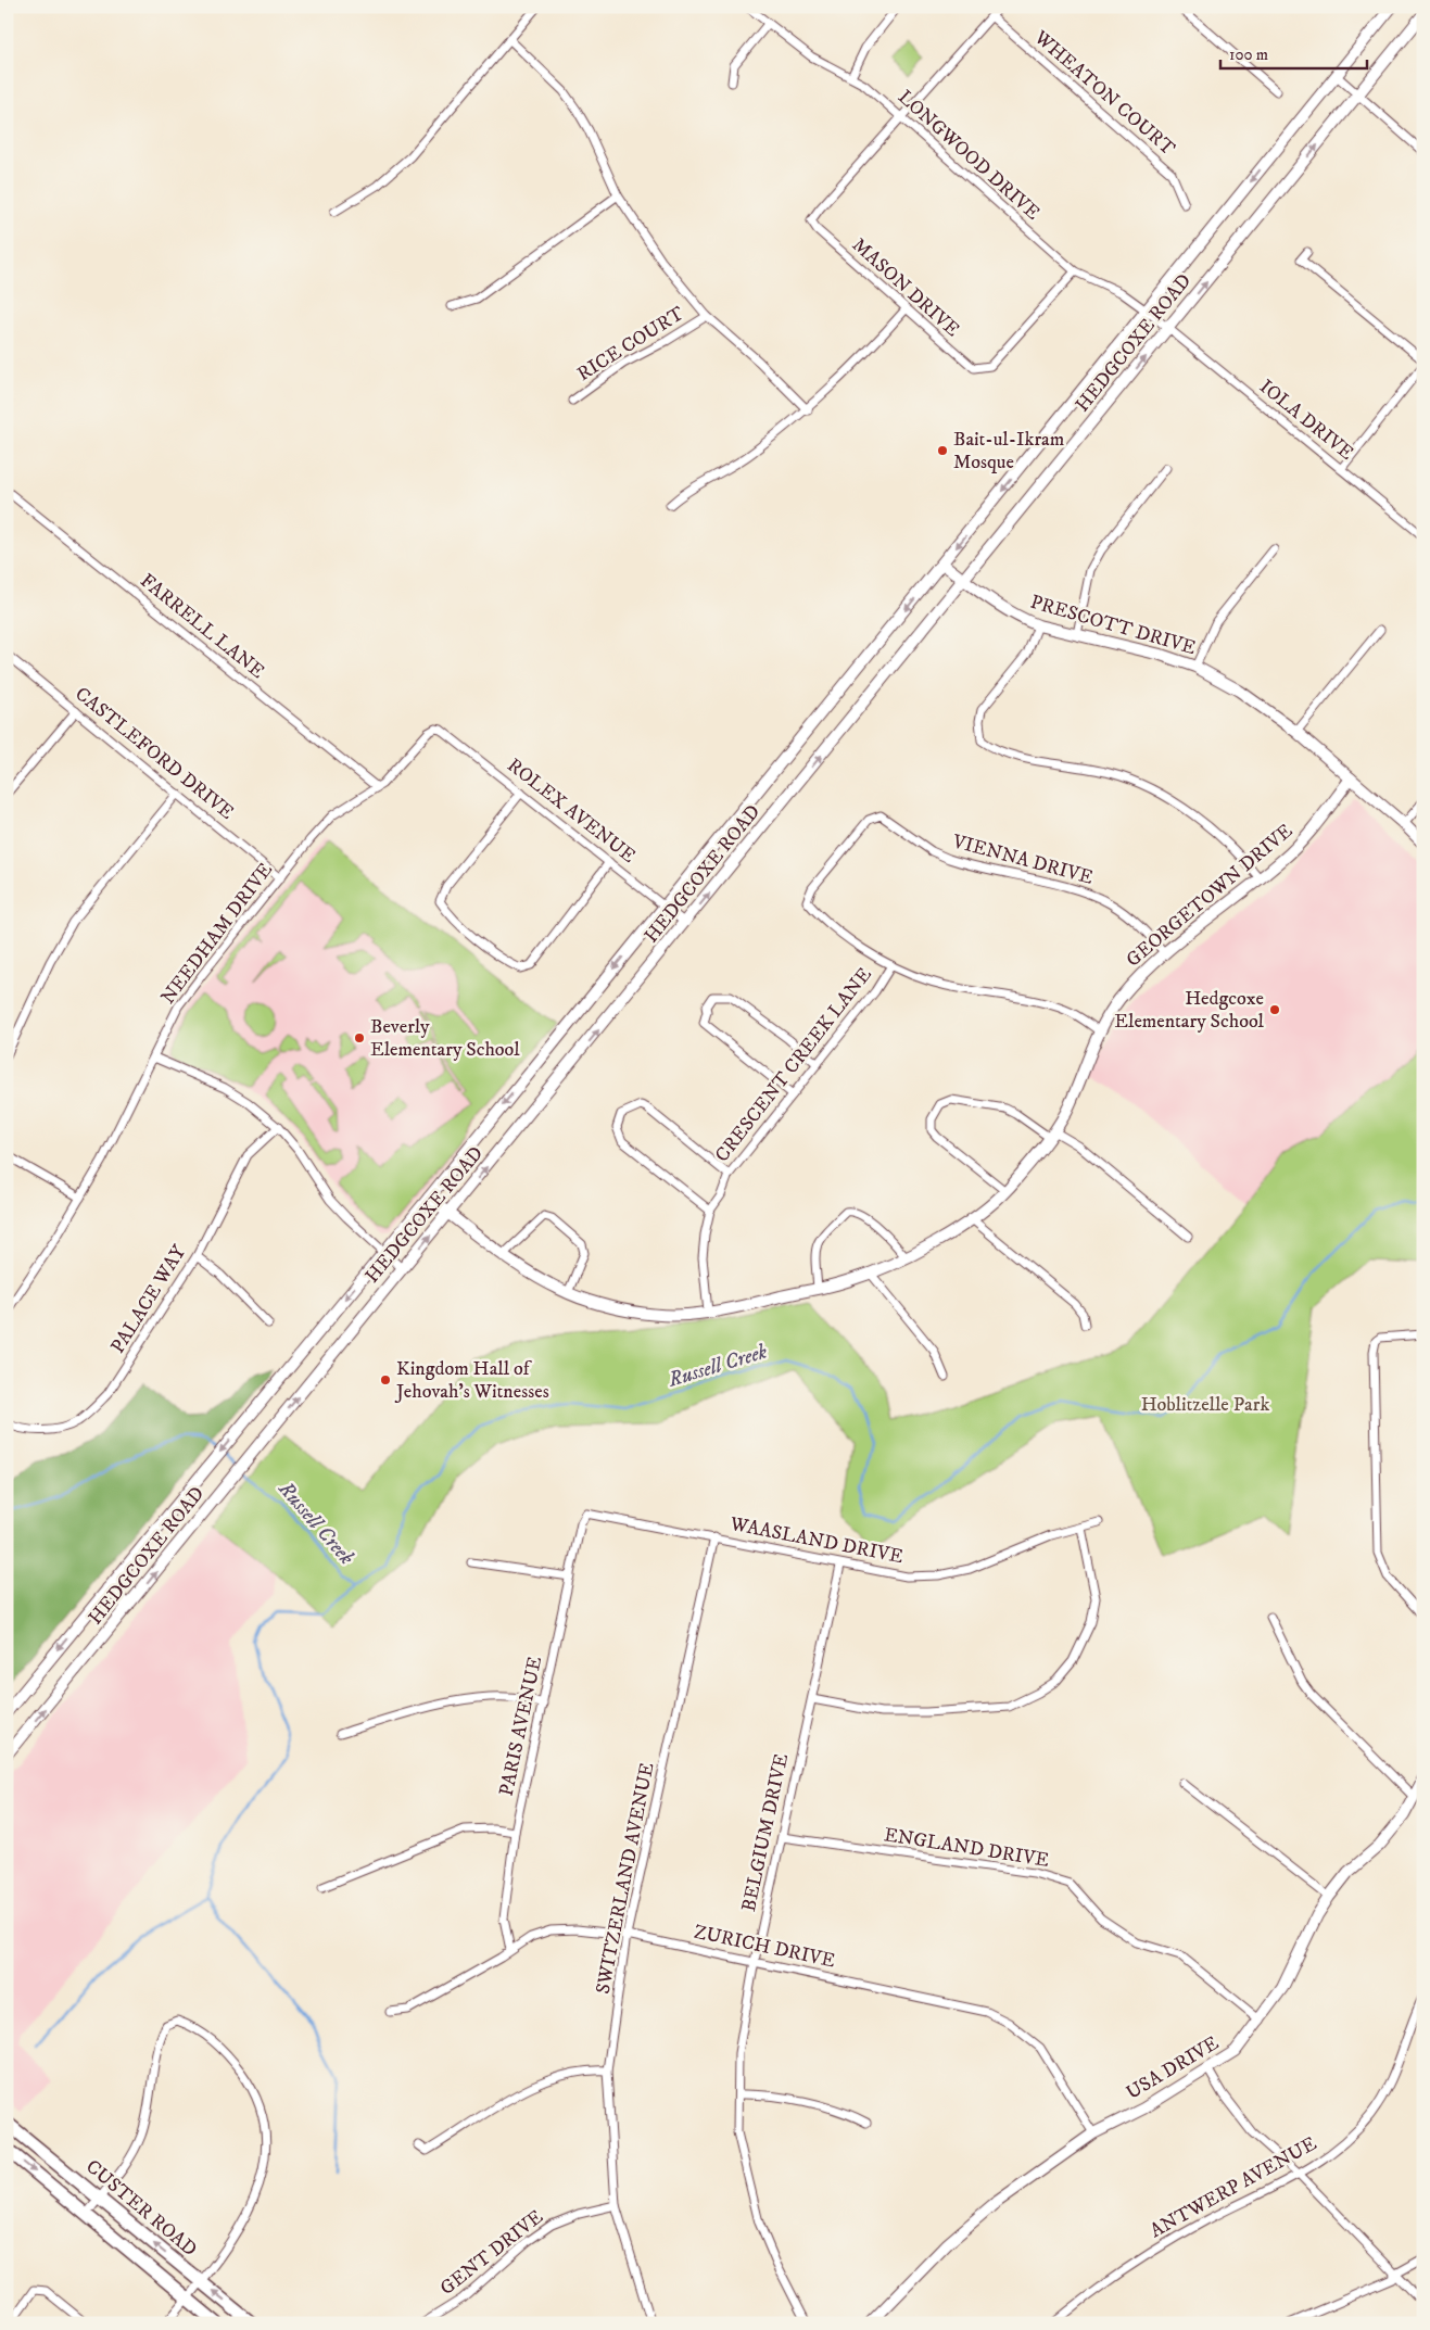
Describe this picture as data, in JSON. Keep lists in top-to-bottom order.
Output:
{
  "streets": {
    "main road": [
      "HEDGCOXE ROAD",
      "PRESCOTT DRIVE",
      "GEORGETOWN DRIVE",
      "USA DRIVE",
      "CUSTER ROAD"
    ],
    "street": [
      "WHEATON COURT",
      "LONGWOOD DRIVE",
      "MASON DRIVE",
      "RICE COURT",
      "IOLA DRIVE",
      "FARRELL LANE",
      "CASTLEFORD DRIVE",
      "ROLEX AVENUE",
      "VIENNA DRIVE",
      "NEEDHAM DRIVE",
      "CRESCENT CREEK LANE",
      "PALACE WAY",
      "WAASLAND DRIVE",
      "PARIS AVENUE",
      "BELGIUM DRIVE",
      "ENGLAND DRIVE",
      "SWITZERLAND AVENUE",
      "ZURICH DRIVE",
      "ANTWERP AVENUE",
      "GENT DRIVE"
    ]
  },
  "crossings": [
    ["LONGWOOD DRIVE", "MASON DRIVE"],
    ["LONGWOOD DRIVE", "HEDGCOXE ROAD"],
    ["LONGWOOD DRIVE", "IOLA DRIVE"],
    ["HEDGCOXE ROAD", "IOLA DRIVE"],
    ["HEDGCOXE ROAD", "PRESCOTT DRIVE"],
    ["HEDGCOXE ROAD", "ROLEX AVENUE"],
    ["HEDGCOXE ROAD", "GEORGETOWN DRIVE"],
    ["PRESCOTT DRIVE", "GEORGETOWN DRIVE"],
    ["FARRELL LANE", "NEEDHAM DRIVE"],
    ["CASTLEFORD DRIVE", "NEEDHAM DRIVE"],
    ["ROLEX AVENUE", "NEEDHAM DRIVE"],
    ["VIENNA DRIVE", "GEORGETOWN DRIVE"],
    ["VIENNA DRIVE", "CRESCENT CREEK LANE"],
    ["GEORGETOWN DRIVE", "CRESCENT CREEK LANE"],
    ["WAASLAND DRIVE", "PARIS AVENUE"],
    ["WAASLAND DRIVE", "BELGIUM DRIVE"],
    ["WAASLAND DRIVE", "SWITZERLAND AVENUE"],
    ["PARIS AVENUE", "ZURICH DRIVE"],
    ["BELGIUM DRIVE", "ENGLAND DRIVE"],
    ["BELGIUM DRIVE", "ZURICH DRIVE"],
    ["ENGLAND DRIVE", "USA DRIVE"],
    ["SWITZERLAND AVENUE", "ZURICH DRIVE"],
    ["SWITZERLAND AVENUE", "GENT DRIVE"],
    ["ZURICH DRIVE", "USA DRIVE"]
  ],
  "water": ["Russell Creek"],
  "parks": ["Hoblitzelle Park"],
  "places": [
    "Bait-ul-Ikram Mosque",
    "Hedgcoxe Elementary School",
    "Beverly Elementary School",
    "Kingdom Hall of Jehovah's Witnesses"
  ],
  "scale_bar": "100 m"
}
